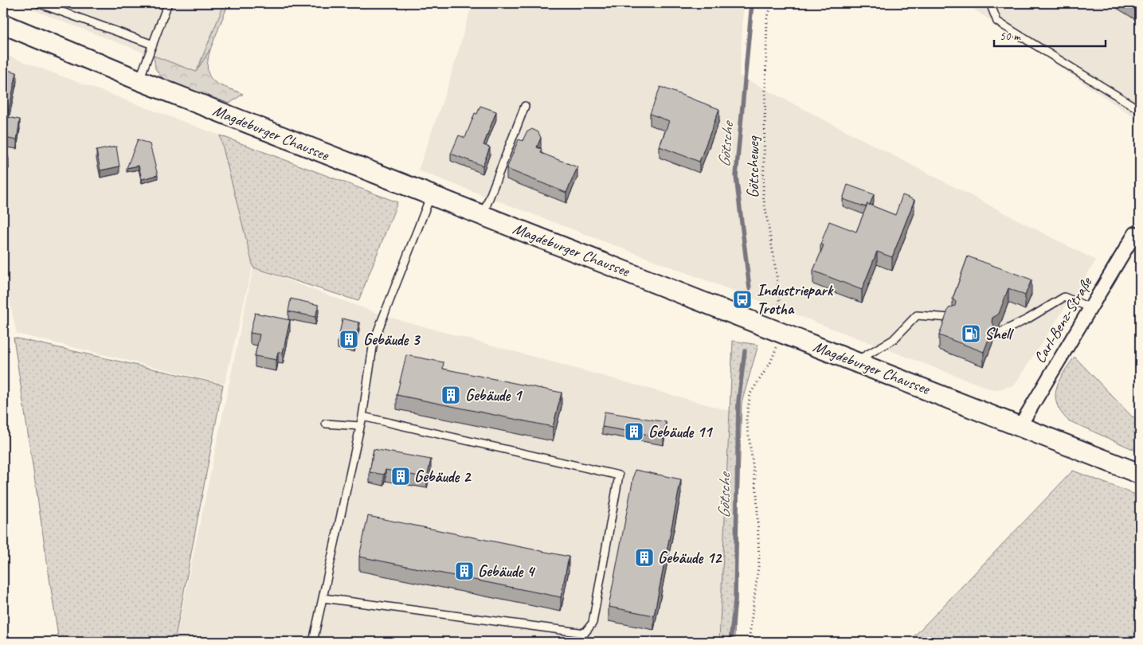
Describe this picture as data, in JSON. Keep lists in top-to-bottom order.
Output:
{
  "streets": {
    "main road": ["Magdeburger Chaussee"],
    "street": ["Carl-Benz-Straße"],
    "path": ["Götscheweg"]
  },
  "crossings": [
    ["Magdeburger Chaussee", "Götscheweg"],
    ["Magdeburger Chaussee", "Carl-Benz-Straße"]
  ],
  "water": ["Götsche"],
  "places": {
    "bus stop": ["Industriepark Trotha"],
    "fuel station": ["Shell"],
    "building": [
      "Gebäude 3",
      "Gebäude 1",
      "Gebäude 11",
      "Gebäude 2",
      "Gebäude 12",
      "Gebäude 4"
    ]
  },
  "scale_bar": "50 m"
}
